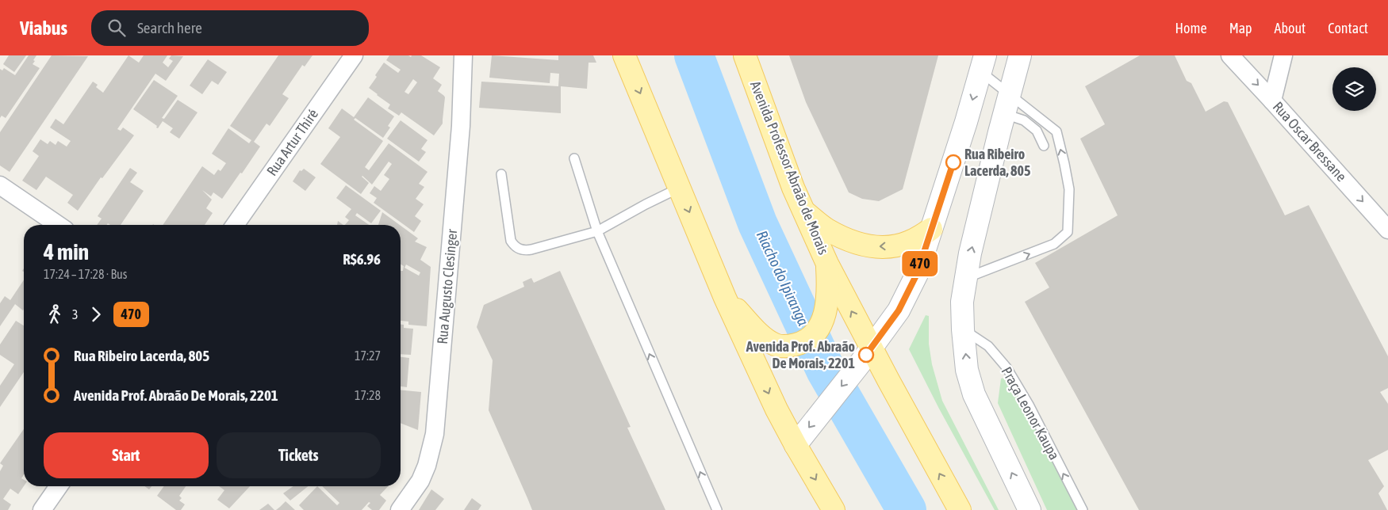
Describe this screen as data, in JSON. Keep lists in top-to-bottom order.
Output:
{
  "streets": {
    "main road": ["Avenida Professor Abraão de Morais"],
    "street": ["Rua Oscar Bressane", "Rua Artur Thiré", "Rua Augusto Clesinger"],
    "lane": ["Praça Leonor Kaupa"]
  },
  "one_way": ["Rua Oscar Bressane", "Praça Leonor Kaupa"],
  "water": ["Riacho do Ipiranga"],
  "places": ["Rua Ribeiro Lacerda, 805", "Avenida Prof. Abraão De Morais, 2201"],
  "lines": ["bus line 470"],
  "page": {
    "header": "Viabus",
    "search": "Search here",
    "nav": [
      "Home",
      "Map",
      "About",
      "Contact"
    ],
    "on_map": "470",
    "heading": ["4 min", "17:24 – 17:28 · Bus", "R$6.96"],
    "legs": ["3", "470"],
    "list": [
      {
        "name": "Rua Ribeiro Lacerda, 805",
        "value": "17:27"
      },
      {
        "name": "Avenida Prof. Abraão De Morais, 2201",
        "value": "17:28"
      }
    ],
    "buttons": ["Start", "Tickets"]
  }
}
